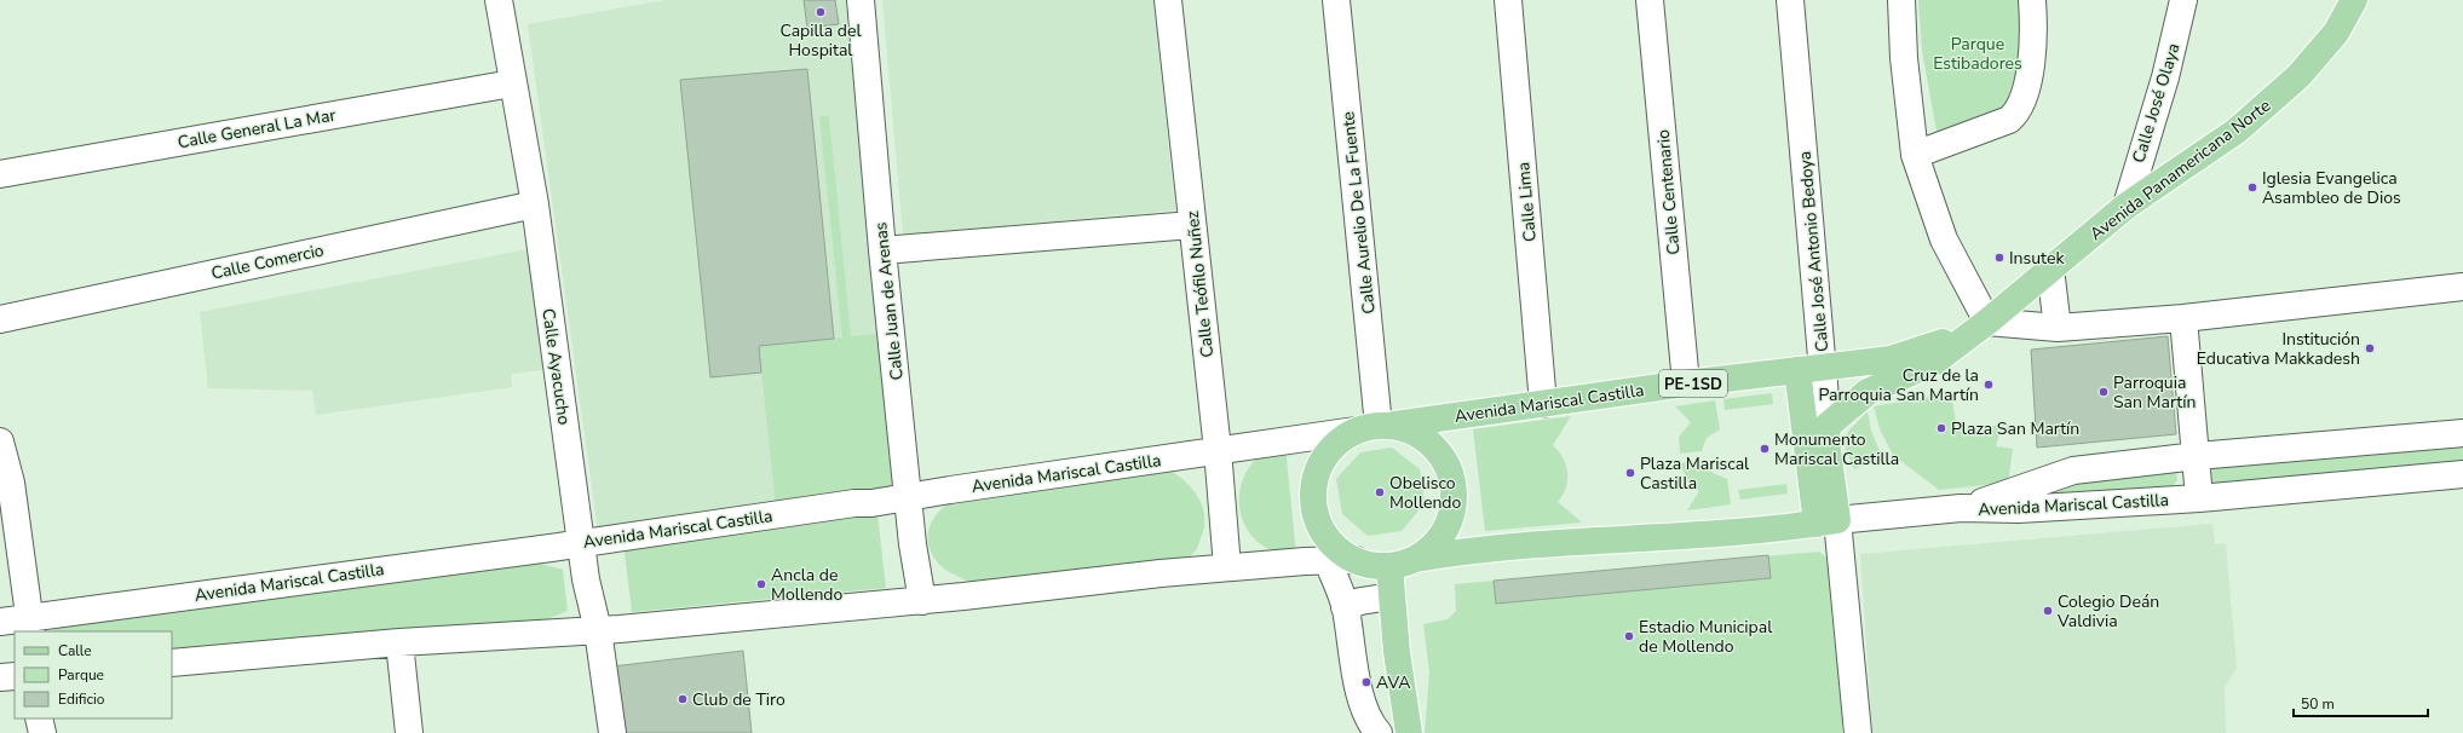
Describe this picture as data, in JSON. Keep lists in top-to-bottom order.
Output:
{
  "streets": {
    "main road": [
      "Avenida Panamericana Norte",
      "Calle José Antonio Bedoya",
      "PE-1SD",
      "Avenida Mariscal Castilla"
    ],
    "street": [
      "Calle José Olaya",
      "Calle General La Mar",
      "Calle Centenario",
      "Calle Lima",
      "Calle Aurelio De La Fuente",
      "Calle Comercio",
      "Calle Teófilo Nuñez",
      "Calle Juan de Arenas",
      "Calle Ayacucho"
    ]
  },
  "crossings": [
    ["Calle José Olaya", "Avenida Panamericana Norte"],
    ["Calle General La Mar", "Calle Ayacucho"],
    ["Avenida Panamericana Norte", "Avenida Mariscal Castilla"],
    ["Calle Centenario", "Avenida Mariscal Castilla"],
    ["Calle Lima", "Avenida Mariscal Castilla"],
    ["Calle Aurelio De La Fuente", "Avenida Mariscal Castilla"],
    ["Calle José Antonio Bedoya", "Avenida Mariscal Castilla"],
    ["Calle Comercio", "Calle Ayacucho"],
    ["Calle Teófilo Nuñez", "Avenida Mariscal Castilla"],
    ["Calle Juan de Arenas", "Avenida Mariscal Castilla"],
    ["Calle Ayacucho", "Avenida Mariscal Castilla"]
  ],
  "parks": ["Parque Estibadores"],
  "places": [
    "Capilla del Hospital",
    "Iglesia Evangelica Asambleo de Dios",
    "Insutek",
    "Institución Educativa Makkadesh",
    "Cruz de la Parroquia San Martín",
    "Parroquia San Martín",
    "Plaza San Martín",
    "Monumento Mariscal Castilla",
    "Plaza Mariscal Castilla",
    "Obelisco Mollendo",
    "Ancla de Mollendo",
    "Colegio Deán Valdivia",
    "Estadio Municipal de Mollendo",
    "AVA",
    "Club de Tiro"
  ],
  "legend": ["Calle", "Parque", "Edificio"],
  "scale_bar": "50 m"
}
